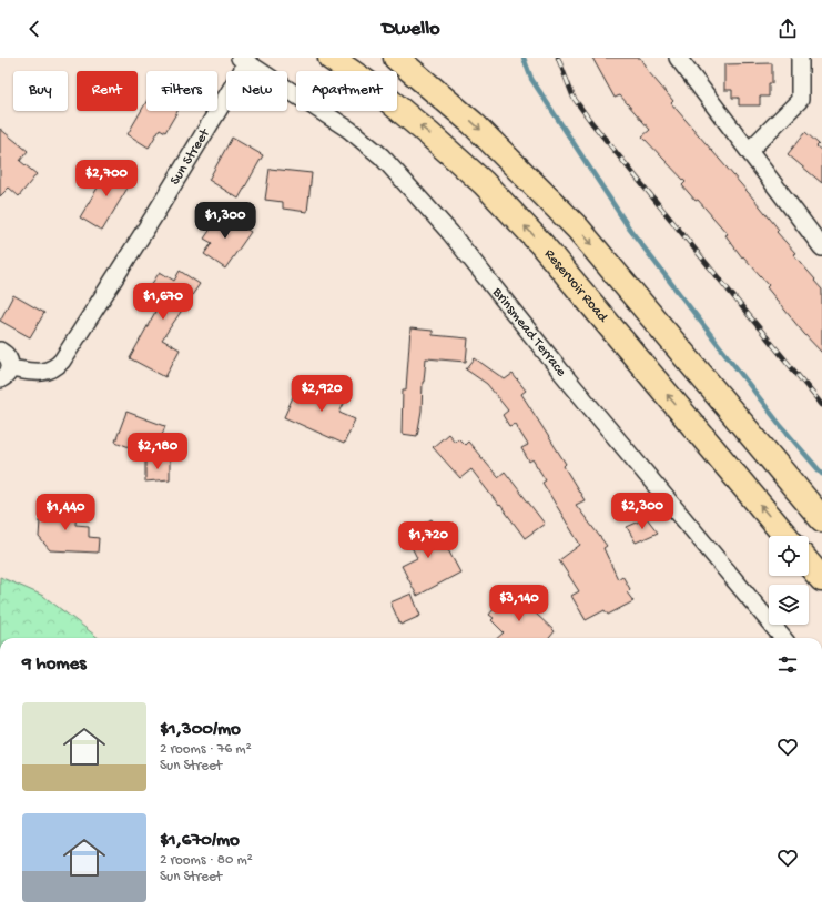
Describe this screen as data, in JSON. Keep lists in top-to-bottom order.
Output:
{
  "streets": {
    "main road": ["Reservoir Road"],
    "street": ["Sun Street", "Brinsmead Terrace"]
  },
  "crossings": [
    ["Sun Street", "Brinsmead Terrace"]
  ],
  "page": {
    "header": "Dwello",
    "chip": [
      "Buy",
      "Rent",
      "Filters",
      "New",
      "Apartment"
    ],
    "price": [
      "$2,700",
      "$1,300",
      "$1,670",
      "$2,920",
      "$2,180",
      "$2,300",
      "$1,440",
      "$1,720",
      "$3,140"
    ],
    "heading": "9 homes",
    "list": [
      {
        "name": "$1,300/mo",
        "note": "2 rooms · 76 m² · Sun Street"
      },
      {
        "name": "$1,670/mo",
        "note": "2 rooms · 80 m² · Sun Street"
      }
    ]
  }
}
